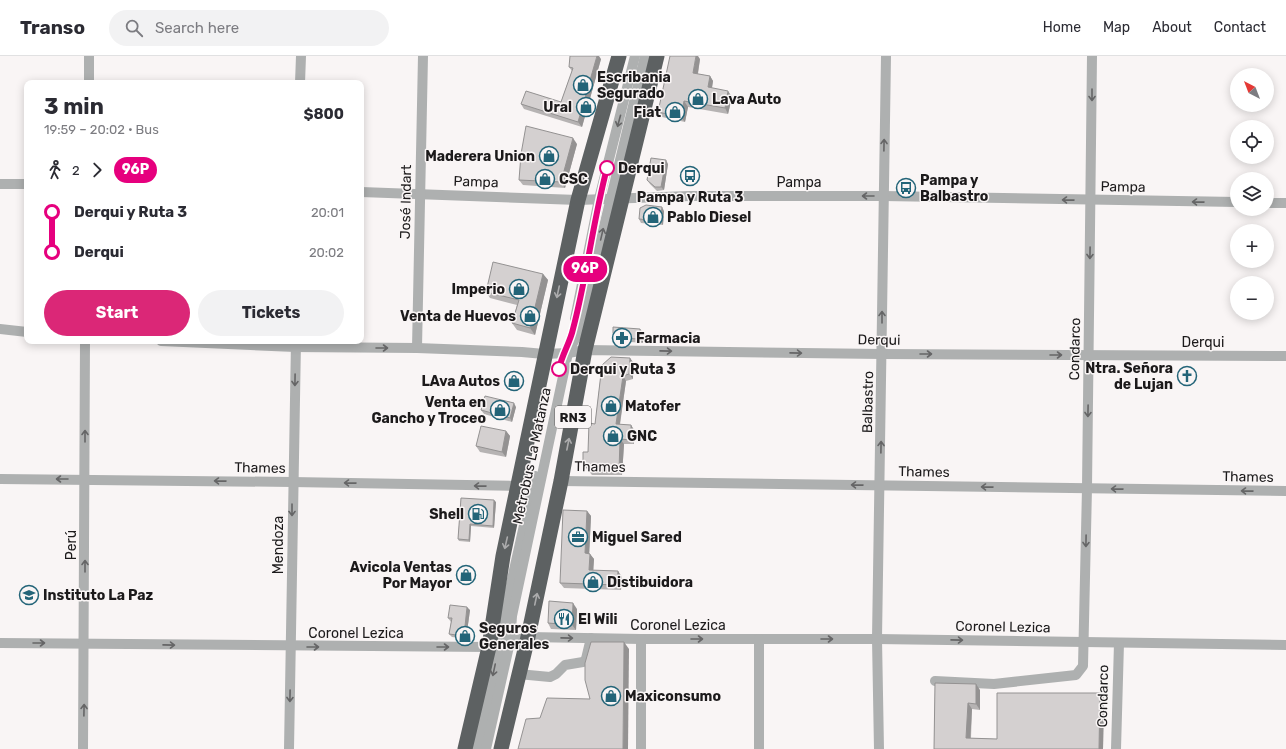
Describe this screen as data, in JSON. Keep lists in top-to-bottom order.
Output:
{
  "streets": {
    "highway": ["RN3"],
    "street": [
      "Pampa",
      "José Indart",
      "Derqui",
      "Condarco",
      "Balbastro",
      "Metrobus La Matanza",
      "Thames",
      "Perú",
      "Mendoza",
      "Coronel Lezica"
    ]
  },
  "crossings": [
    ["Pampa", "José Indart"],
    ["Pampa", "Condarco"],
    ["Pampa", "Balbastro"],
    ["Pampa", "RN3"],
    ["Pampa", "Metrobus La Matanza"],
    ["José Indart", "Derqui"],
    ["Derqui", "Condarco"],
    ["Derqui", "Balbastro"],
    ["Derqui", "RN3"],
    ["Derqui", "Metrobus La Matanza"],
    ["Derqui", "Mendoza"],
    ["Condarco", "Thames"],
    ["Condarco", "Coronel Lezica"],
    ["Balbastro", "Thames"],
    ["Balbastro", "Coronel Lezica"],
    ["RN3", "Metrobus La Matanza"],
    ["RN3", "Thames"],
    ["RN3", "Coronel Lezica"],
    ["Metrobus La Matanza", "Coronel Lezica"],
    ["Thames", "Perú"],
    ["Thames", "Mendoza"],
    ["Perú", "Coronel Lezica"],
    ["Mendoza", "Coronel Lezica"]
  ],
  "one_way": [
    "Pampa",
    "Derqui",
    "Condarco",
    "Balbastro",
    "Thames",
    "Perú",
    "Mendoza",
    "Coronel Lezica"
  ],
  "places": {
    "shop": [
      "Escribania Segurado",
      "Lava Auto",
      "Ural",
      "Fiat",
      "Maderera Union",
      "CSC",
      "Pablo Diesel",
      "Imperio",
      "Venta de Huevos",
      "LAva Autos",
      "Matofer",
      "Venta en Gancho y Troceo",
      "GNC",
      "Avicola Ventas Por Mayor",
      "Distibuidora",
      "Seguros Generales",
      "Maxiconsumo"
    ],
    "other": ["Derqui", "Derqui y Ruta 3"],
    "bus stop": ["Pampa y Ruta 3", "Pampa y Balbastro"],
    "pharmacy": ["Farmacia"],
    "church": ["Ntra. Señora de Lujan"],
    "fuel station": ["Shell"],
    "office": ["Miguel Sared"],
    "school or university": ["Instituto La Paz"],
    "restaurant": ["El Wili"]
  },
  "lines": ["bus line 96P"],
  "north": "top left",
  "page": {
    "header": "Transo",
    "search": "Search here",
    "nav": [
      "Home",
      "Map",
      "About",
      "Contact"
    ],
    "on_map": "96P",
    "map_buttons": ["+", "−"],
    "heading": ["3 min", "19:59 – 20:02 · Bus", "$800"],
    "legs": ["2", "96P"],
    "list": [
      {
        "name": "Derqui y Ruta 3",
        "value": "20:01"
      },
      {
        "name": "Derqui",
        "value": "20:02"
      }
    ],
    "buttons": ["Start", "Tickets"]
  }
}
